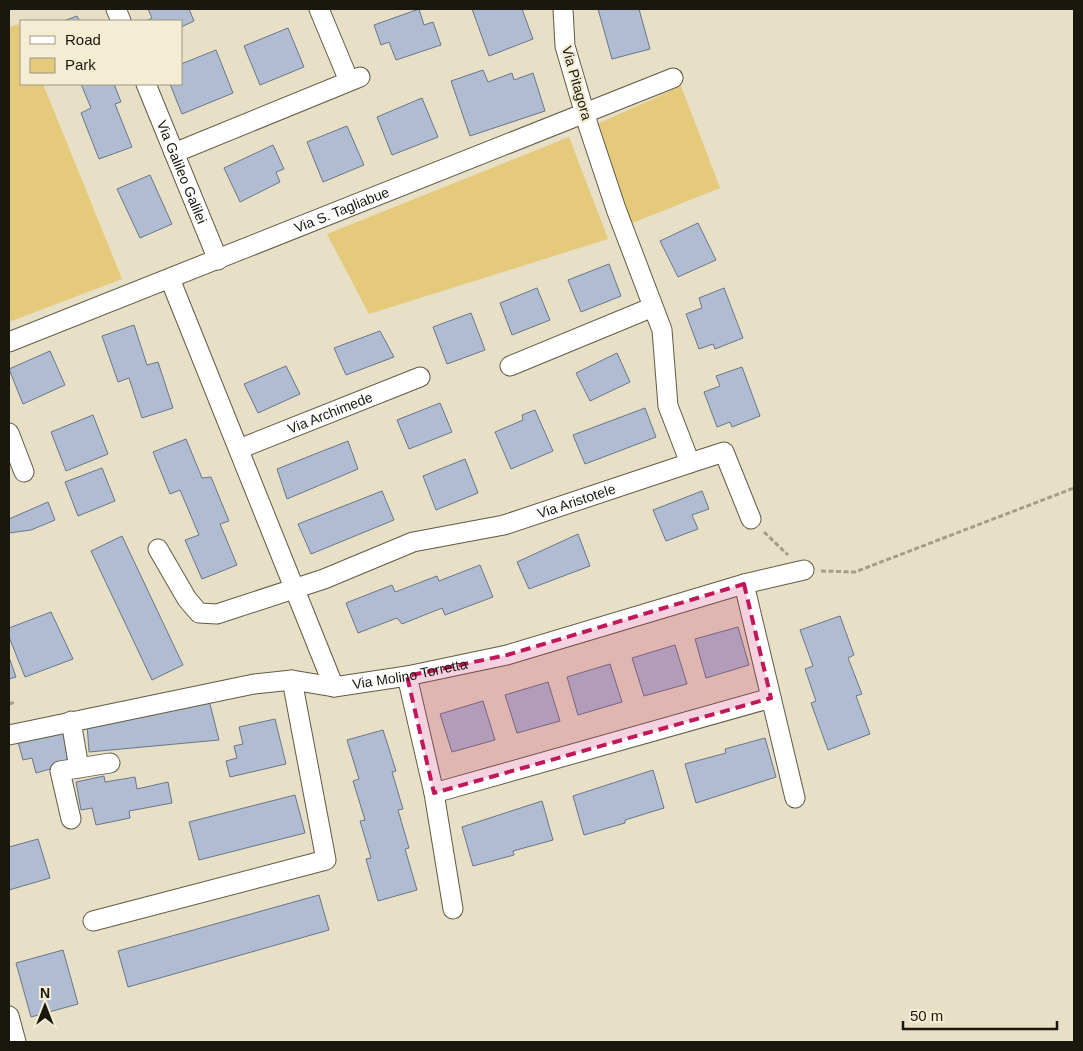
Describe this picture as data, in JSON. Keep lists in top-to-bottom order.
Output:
{
  "streets": {
    "street": [
      "Via Pitagora",
      "Via Galileo Galilei",
      "Via S. Tagliabue",
      "Via Archimede",
      "Via Aristotele",
      "Via Molino Torretta"
    ]
  },
  "crossings": [
    ["Via Pitagora", "Via S. Tagliabue"],
    ["Via Galileo Galilei", "Via S. Tagliabue"]
  ],
  "legend": ["Road", "Park"],
  "scale_bar": "50 m",
  "north": "top"
}
